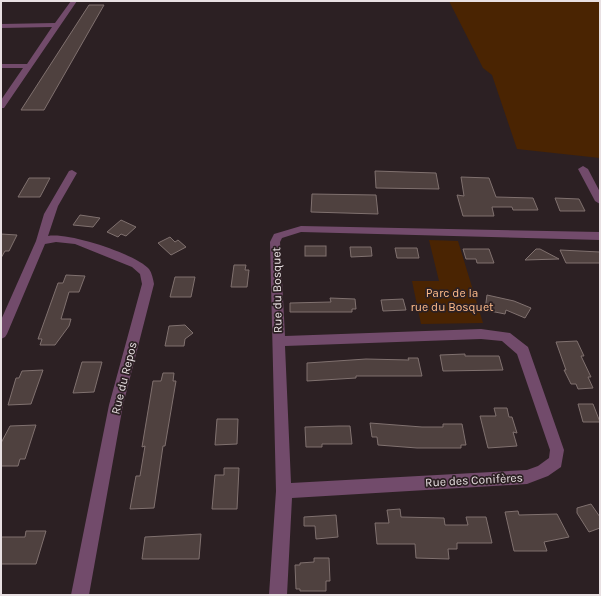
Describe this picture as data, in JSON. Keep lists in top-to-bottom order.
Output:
{
  "streets": {
    "street": ["Rue du Bosquet", "Rue du Repos", "Rue des Conifères"]
  },
  "crossings": [
    ["Rue du Bosquet", "Rue des Conifères"]
  ],
  "parks": ["Parc de la rue du Bosquet"]
}
